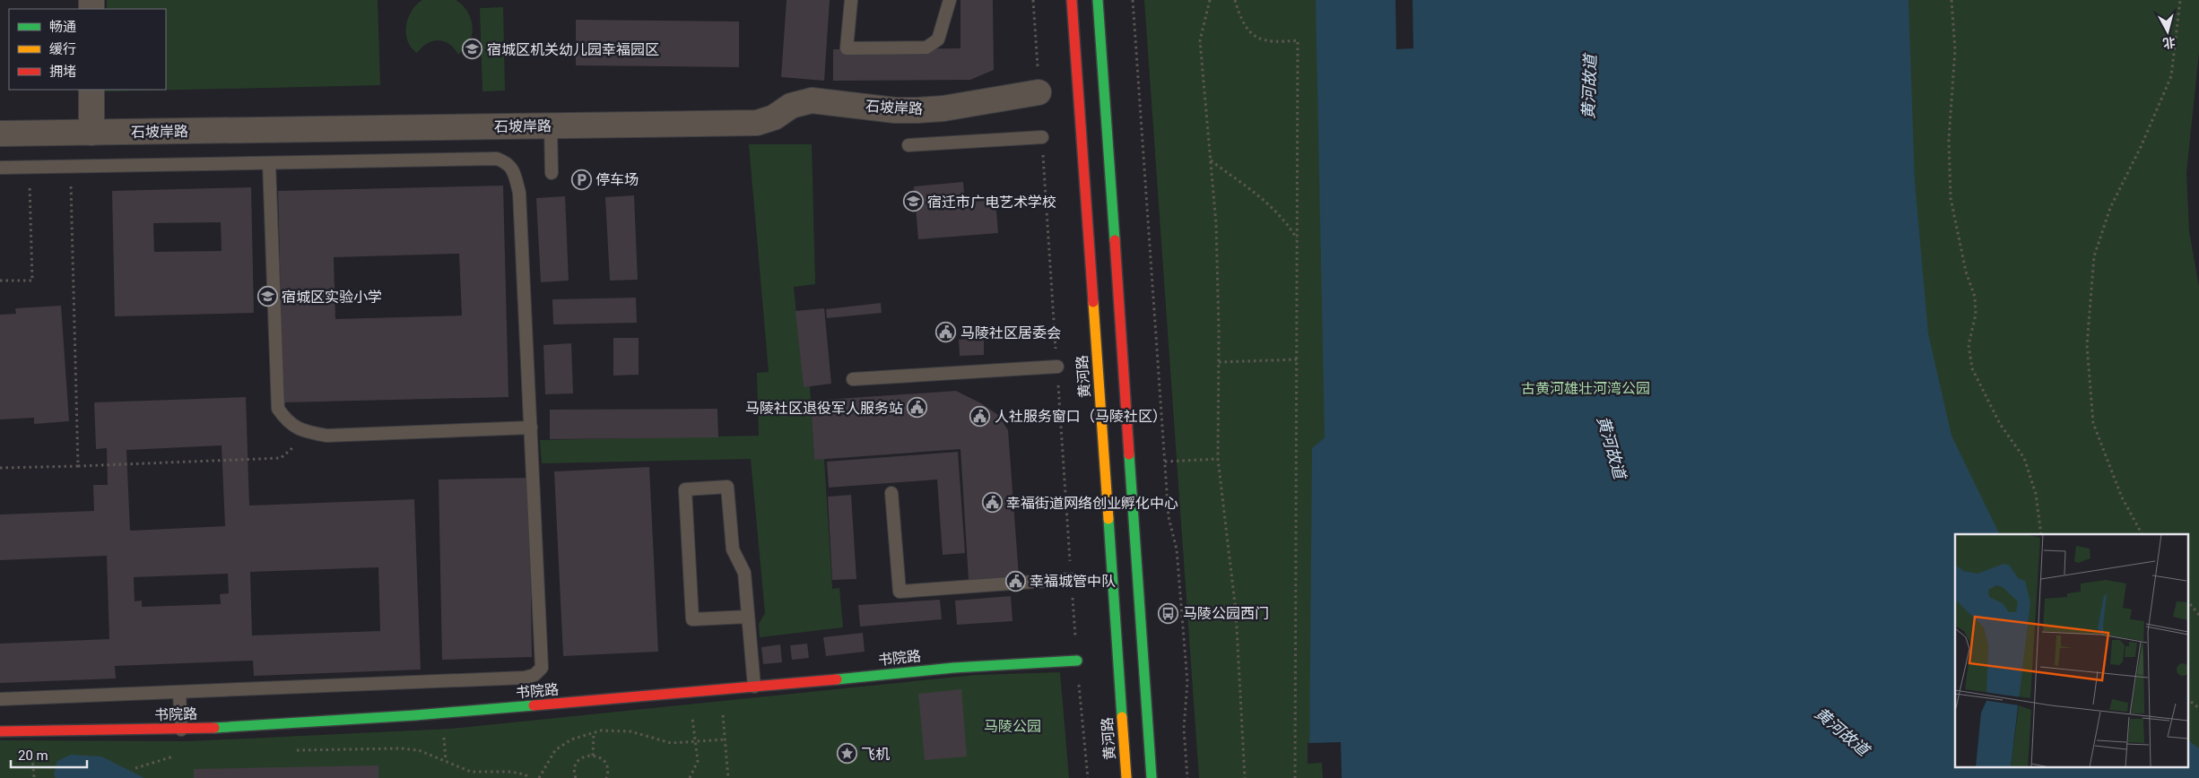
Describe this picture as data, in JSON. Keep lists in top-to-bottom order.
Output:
{
  "streets": {
    "main road": ["黄河路", "书院路"],
    "street": ["石坡岸路"]
  },
  "water": ["黄河故道"],
  "parks": ["古黄河雄壮河湾公园", "马陵公园"],
  "places": {
    "school or university": ["宿城区机关幼儿园幸福园区", "宿迁市广电艺术学校", "宿城区实验小学"],
    "parking": ["停车场"],
    "public building": [
      "马陵社区居委会",
      "马陵社区退役军人服务站",
      "人社服务窗口（马陵社区）",
      "幸福街道网络创业孵化中心",
      "幸福城管中队"
    ],
    "bus stop": ["马陵公园西门"],
    "place": ["飞机"]
  },
  "legend": ["畅通", "缓行", "拥堵"],
  "scale_bar": "20 m",
  "north": "bottom"
}
